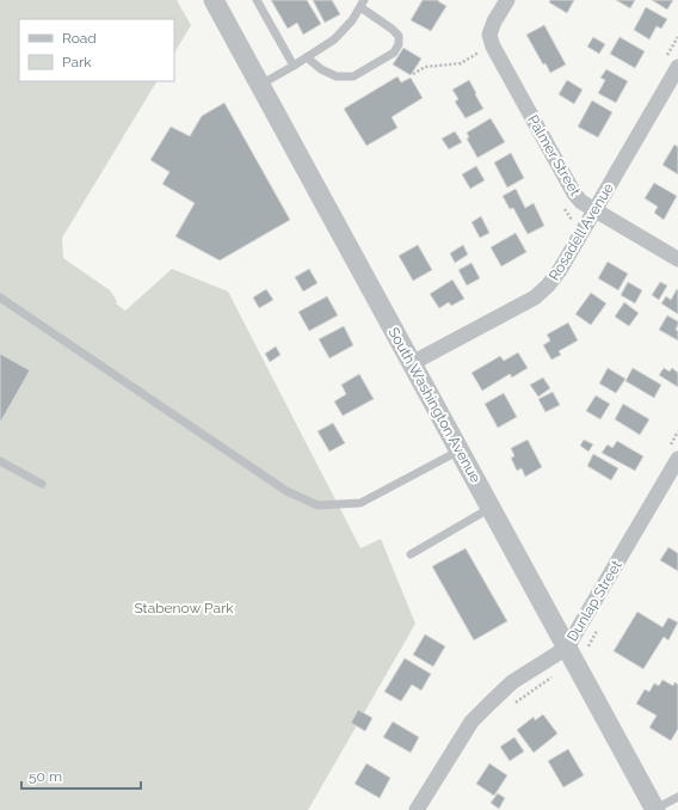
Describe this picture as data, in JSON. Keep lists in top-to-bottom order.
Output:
{
  "streets": {
    "street": [
      "Palmer Street",
      "Rosadell Avenue",
      "South Washington Avenue",
      "Dunlap Street"
    ]
  },
  "crossings": [
    ["Palmer Street", "Rosadell Avenue"],
    ["Rosadell Avenue", "South Washington Avenue"],
    ["South Washington Avenue", "Dunlap Street"]
  ],
  "parks": ["Stabenow Park"],
  "legend": ["Road", "Park"],
  "scale_bar": "50 m"
}
